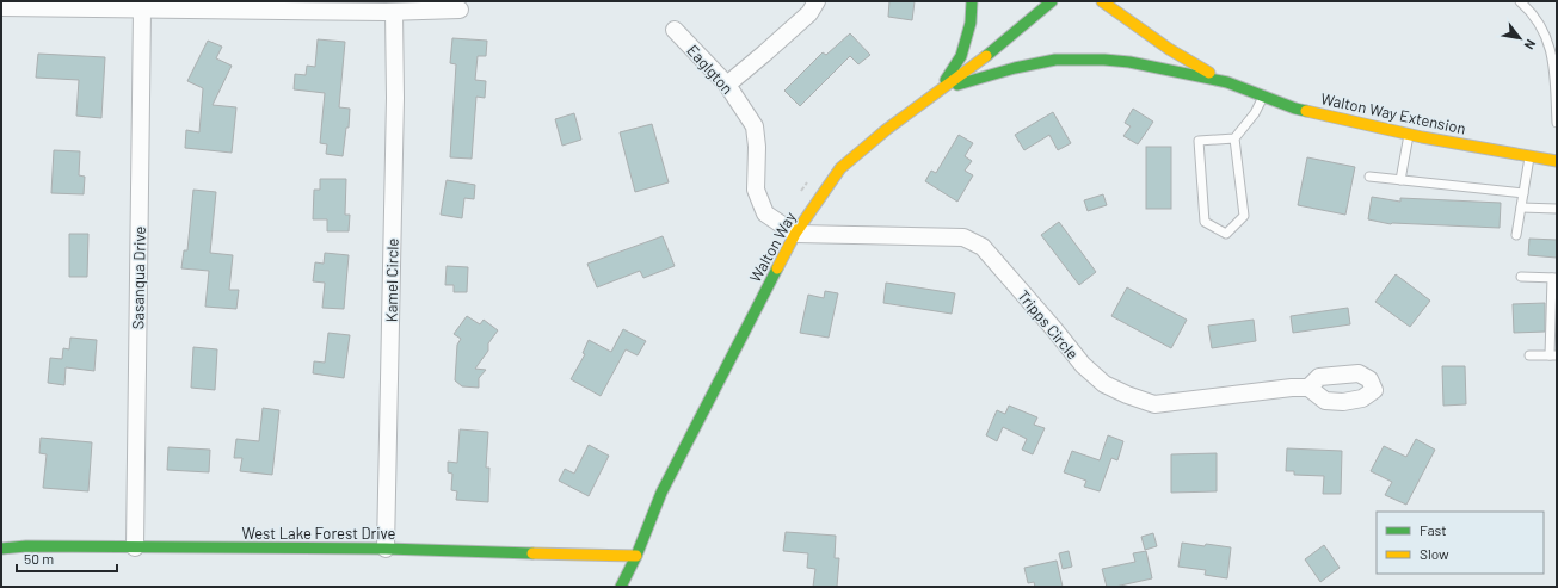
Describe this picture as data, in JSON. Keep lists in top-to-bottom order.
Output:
{
  "streets": {
    "main road": ["Walton Way Extension", "Walton Way", "West Lake Forest Drive"],
    "street": [
      "Eaglgton",
      "Sasanqua Drive",
      "Kamel Circle",
      "Tripps Circle"
    ]
  },
  "crossings": [
    ["Eaglgton", "Walton Way"],
    ["Eaglgton", "Tripps Circle"],
    ["Walton Way", "Tripps Circle"],
    ["Walton Way", "West Lake Forest Drive"],
    ["Sasanqua Drive", "West Lake Forest Drive"],
    ["Kamel Circle", "West Lake Forest Drive"]
  ],
  "legend": ["Fast", "Slow"],
  "scale_bar": "50 m",
  "north": "bottom right"
}
